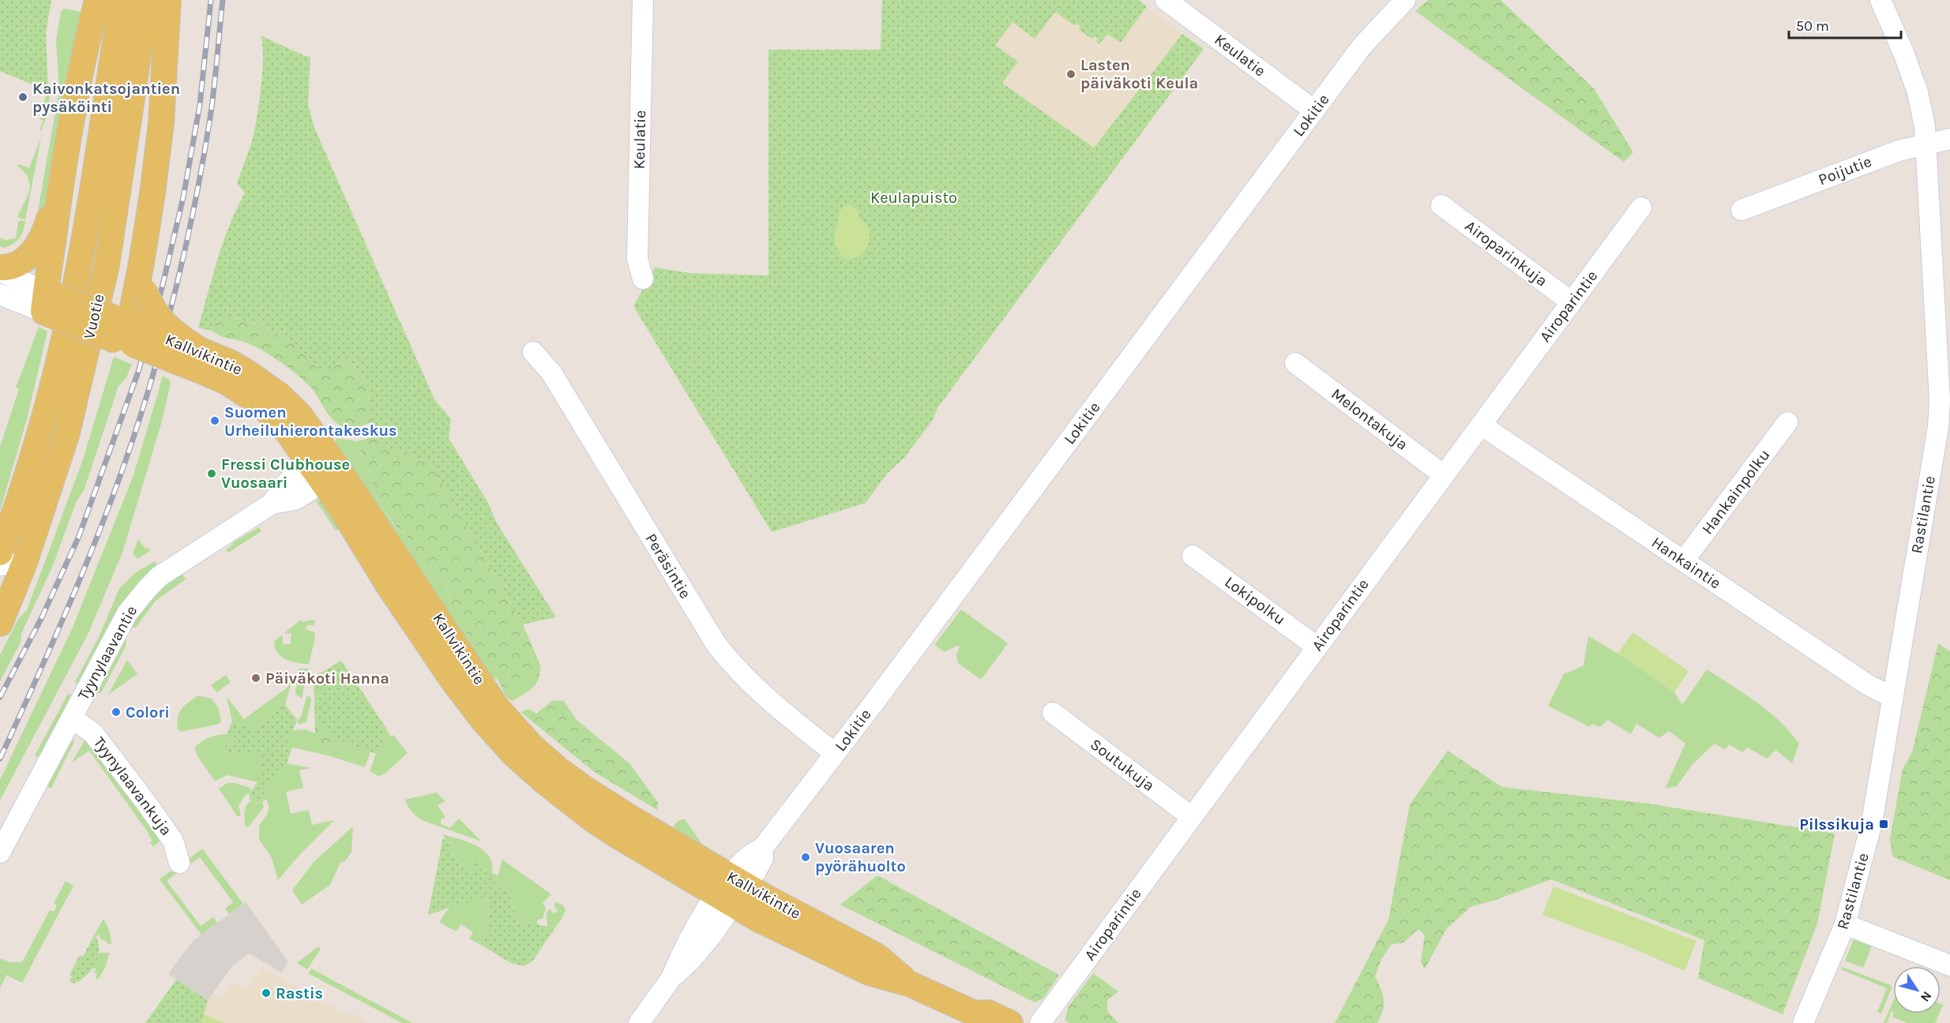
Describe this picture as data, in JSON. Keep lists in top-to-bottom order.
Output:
{
  "streets": {
    "main road": ["Vuotie", "Kallvikintie"],
    "street": [
      "Keulatie",
      "Lokitie",
      "Poijutie",
      "Airoparinkuja",
      "Airoparintie",
      "Melontakuja",
      "Hankainpolku",
      "Rastilantie",
      "Hankaintie",
      "Peräsintie",
      "Lokipolku",
      "Tyynylaavantie",
      "Soutukuja",
      "Tyynylaavankuja"
    ]
  },
  "crossings": [
    ["Keulatie", "Lokitie"],
    ["Lokitie", "Kallvikintie"],
    ["Lokitie", "Peräsintie"],
    ["Poijutie", "Rastilantie"],
    ["Airoparinkuja", "Airoparintie"],
    ["Airoparintie", "Melontakuja"],
    ["Airoparintie", "Hankaintie"],
    ["Airoparintie", "Lokipolku"],
    ["Airoparintie", "Soutukuja"],
    ["Kallvikintie", "Tyynylaavantie"],
    ["Hankainpolku", "Hankaintie"],
    ["Rastilantie", "Hankaintie"],
    ["Tyynylaavantie", "Tyynylaavankuja"]
  ],
  "parks": ["Keulapuisto"],
  "places": {
    "other": [
      "Lasten päiväkoti Keula",
      "Kaivonkatsojantien pysäköinti",
      "Suomen Urheiluhierontakeskus",
      "Fressi Clubhouse Vuosaari",
      "Päiväkoti Hanna",
      "Colori",
      "Vuosaaren pyörähuolto",
      "Rastis"
    ],
    "transit": ["Pilssikuja"]
  },
  "scale_bar": "50 m",
  "north": "bottom right"
}
